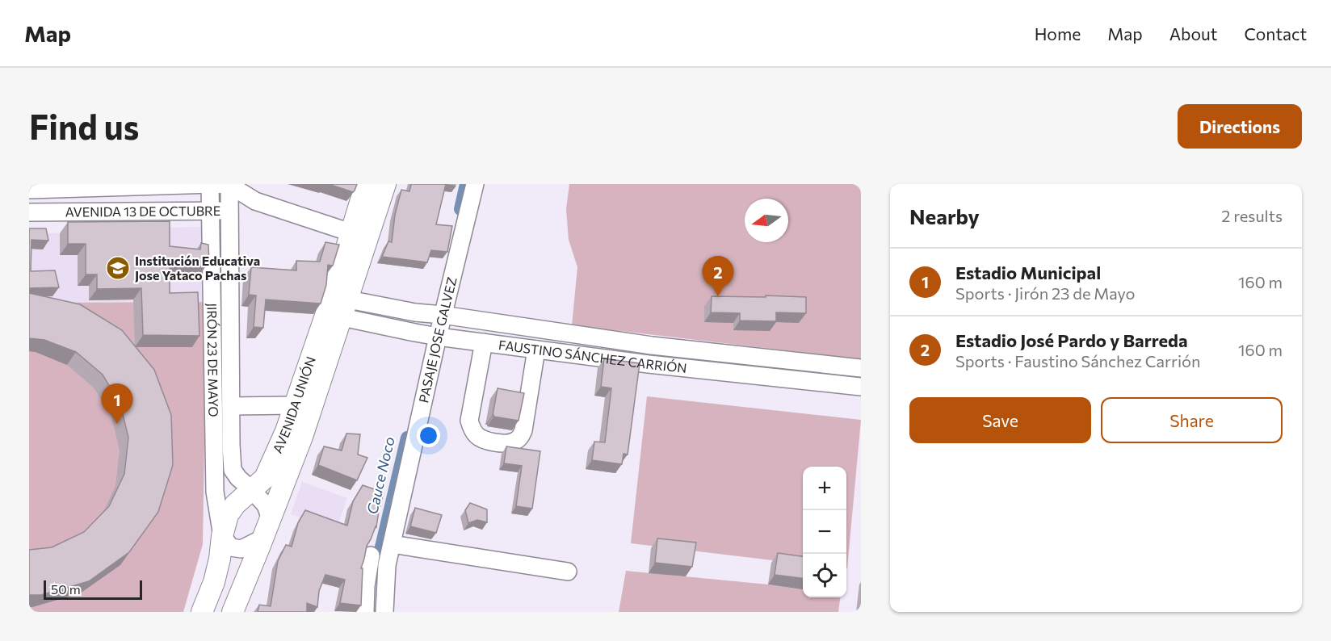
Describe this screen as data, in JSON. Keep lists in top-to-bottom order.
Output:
{
  "streets": {
    "main road": ["AVENIDA UNIÓN"],
    "street": [
      "AVENIDA 13 DE OCTUBRE",
      "PASAJE JOSE GALVEZ",
      "FAUSTINO SÁNCHEZ CARRIÓN",
      "JIRÓN 23 DE MAYO"
    ]
  },
  "crossings": [
    ["AVENIDA 13 DE OCTUBRE", "JIRÓN 23 DE MAYO"],
    ["AVENIDA 13 DE OCTUBRE", "AVENIDA UNIÓN"],
    ["PASAJE JOSE GALVEZ", "FAUSTINO SÁNCHEZ CARRIÓN"],
    ["FAUSTINO SÁNCHEZ CARRIÓN", "AVENIDA UNIÓN"],
    ["JIRÓN 23 DE MAYO", "AVENIDA UNIÓN"]
  ],
  "water": ["Cauce Noco"],
  "places": {
    "school or university": ["Institución Educativa Jose Yataco Pachas"]
  },
  "scale_bar": "50 m",
  "north": "left",
  "page": {
    "header": "Map",
    "nav": [
      "Home",
      "Map",
      "About",
      "Contact"
    ],
    "buttons": [
      "Directions",
      ["Save", "Share"]
    ],
    "title": "Find us",
    "heading": ["Nearby", "2 results"],
    "list": [
      {
        "mark": "1",
        "name": "Estadio Municipal",
        "note": "Sports · Jirón 23 de Mayo",
        "value": "160 m"
      },
      {
        "mark": "2",
        "name": "Estadio José Pardo y Barreda",
        "note": "Sports · Faustino Sánchez Carrión",
        "value": "160 m"
      }
    ],
    "pins": ["2", "1"],
    "map_buttons": ["+", "−"],
    "scale": "50 m"
  }
}
